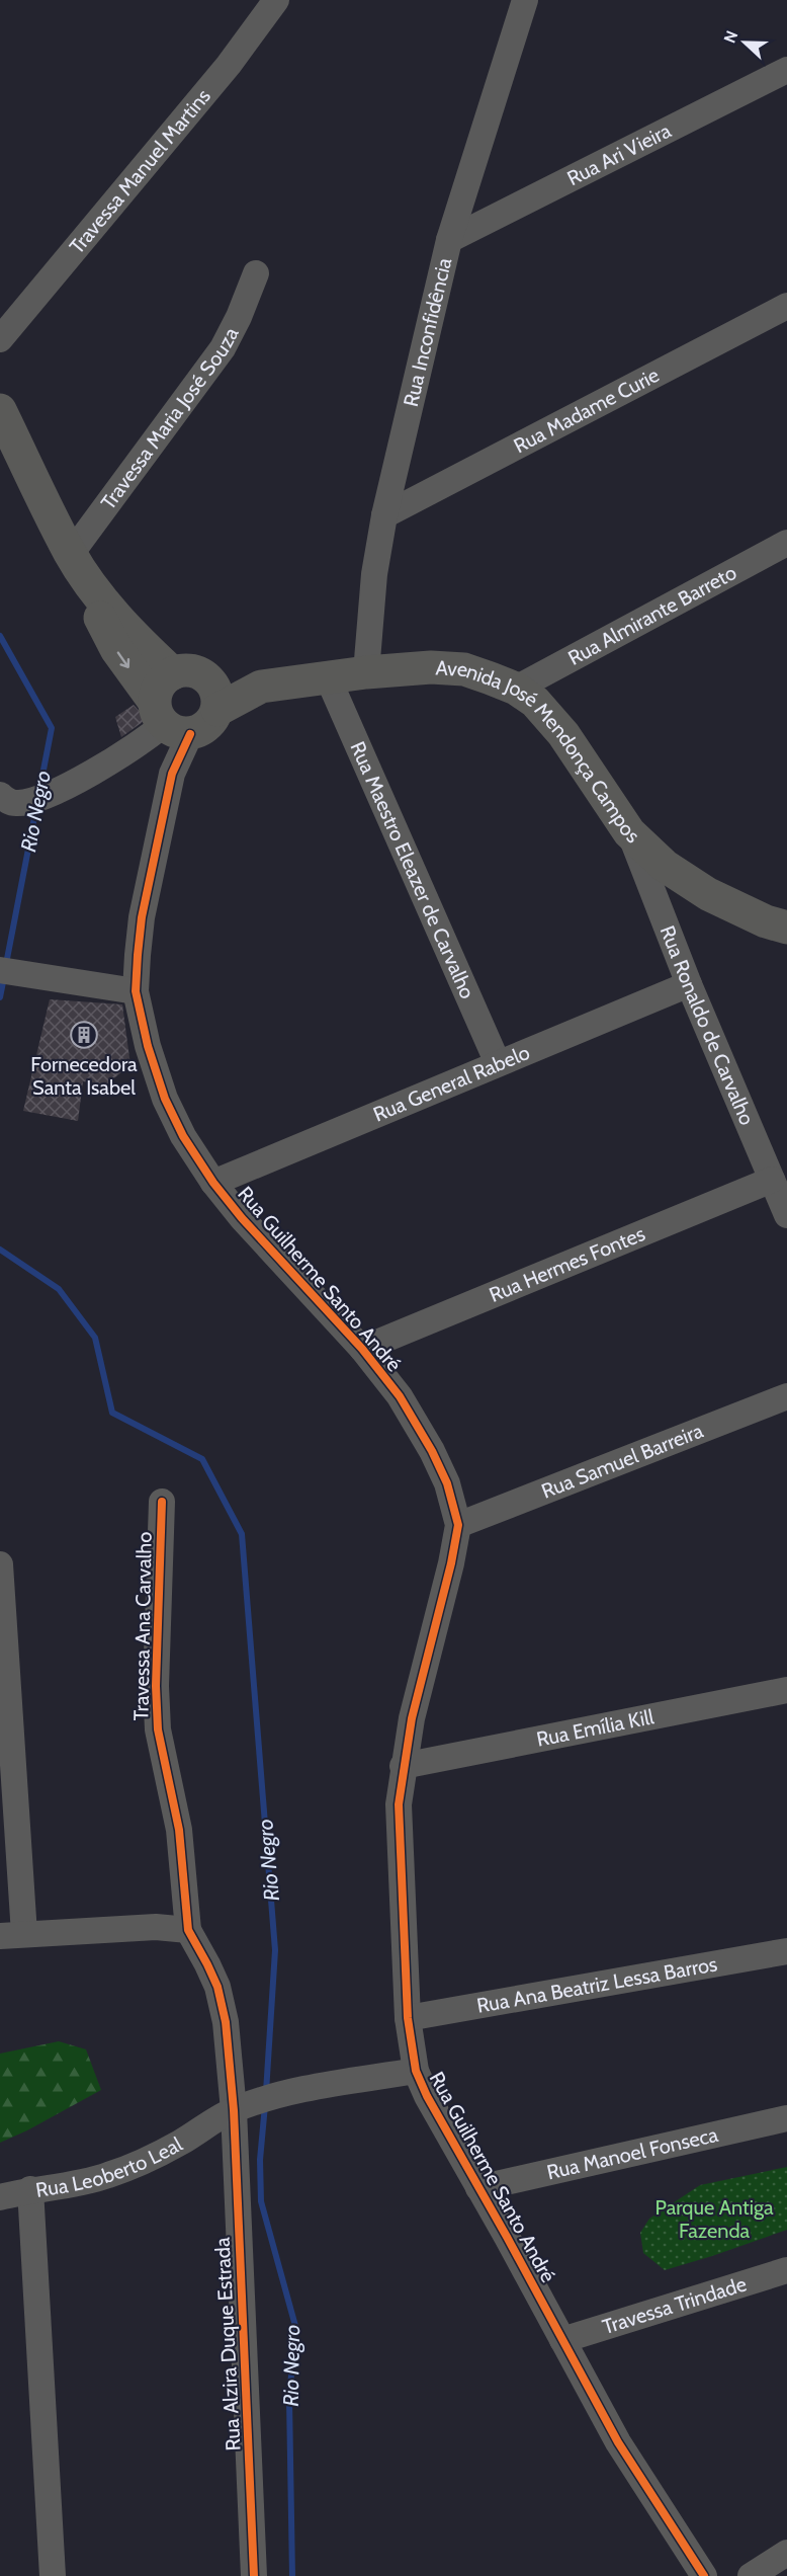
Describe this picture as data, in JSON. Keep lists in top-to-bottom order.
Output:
{
  "streets": {
    "main road": ["Avenida José Mendonça Campos"],
    "street": [
      "Rua Ari Vieira",
      "Travessa Manuel Martins",
      "Rua Inconfidência",
      "Rua Madame Curie",
      "Travessa Maria José Souza",
      "Rua Almirante Barreto",
      "Rua Maestro Eleazer de Carvalho",
      "Rua Ronaldo de Carvalho",
      "Rua General Rabelo",
      "Rua Hermes Fontes",
      "Rua Guilherme Santo André",
      "Rua Samuel Barreira",
      "Travessa Ana Carvalho",
      "Rua Emília Kill",
      "Rua Ana Beatriz Lessa Barros",
      "Rua Manoel Fonseca",
      "Rua Leoberto Leal",
      "Travessa Trindade",
      "Rua Alzira Duque Estrada"
    ]
  },
  "crossings": [
    ["Rua Ari Vieira", "Rua Inconfidência"],
    ["Rua Inconfidência", "Rua Madame Curie"],
    ["Rua Inconfidência", "Avenida José Mendonça Campos"],
    ["Rua Almirante Barreto", "Avenida José Mendonça Campos"],
    ["Avenida José Mendonça Campos", "Rua Maestro Eleazer de Carvalho"],
    ["Avenida José Mendonça Campos", "Rua Ronaldo de Carvalho"],
    ["Avenida José Mendonça Campos", "Rua Guilherme Santo André"],
    ["Rua Maestro Eleazer de Carvalho", "Rua General Rabelo"],
    ["Rua Ronaldo de Carvalho", "Rua General Rabelo"],
    ["Rua Ronaldo de Carvalho", "Rua Hermes Fontes"],
    ["Rua General Rabelo", "Rua Guilherme Santo André"],
    ["Rua Hermes Fontes", "Rua Guilherme Santo André"],
    ["Rua Guilherme Santo André", "Rua Samuel Barreira"],
    ["Rua Guilherme Santo André", "Rua Emília Kill"],
    ["Rua Guilherme Santo André", "Rua Ana Beatriz Lessa Barros"],
    ["Rua Guilherme Santo André", "Rua Manoel Fonseca"],
    ["Rua Guilherme Santo André", "Rua Leoberto Leal"],
    ["Rua Guilherme Santo André", "Travessa Trindade"],
    ["Travessa Ana Carvalho", "Rua Alzira Duque Estrada"],
    ["Rua Leoberto Leal", "Rua Alzira Duque Estrada"]
  ],
  "water": ["Rio Negro"],
  "parks": ["Parque Antiga Fazenda"],
  "places": {
    "building": ["Fornecedora Santa Isabel"]
  },
  "north": "left"
}
